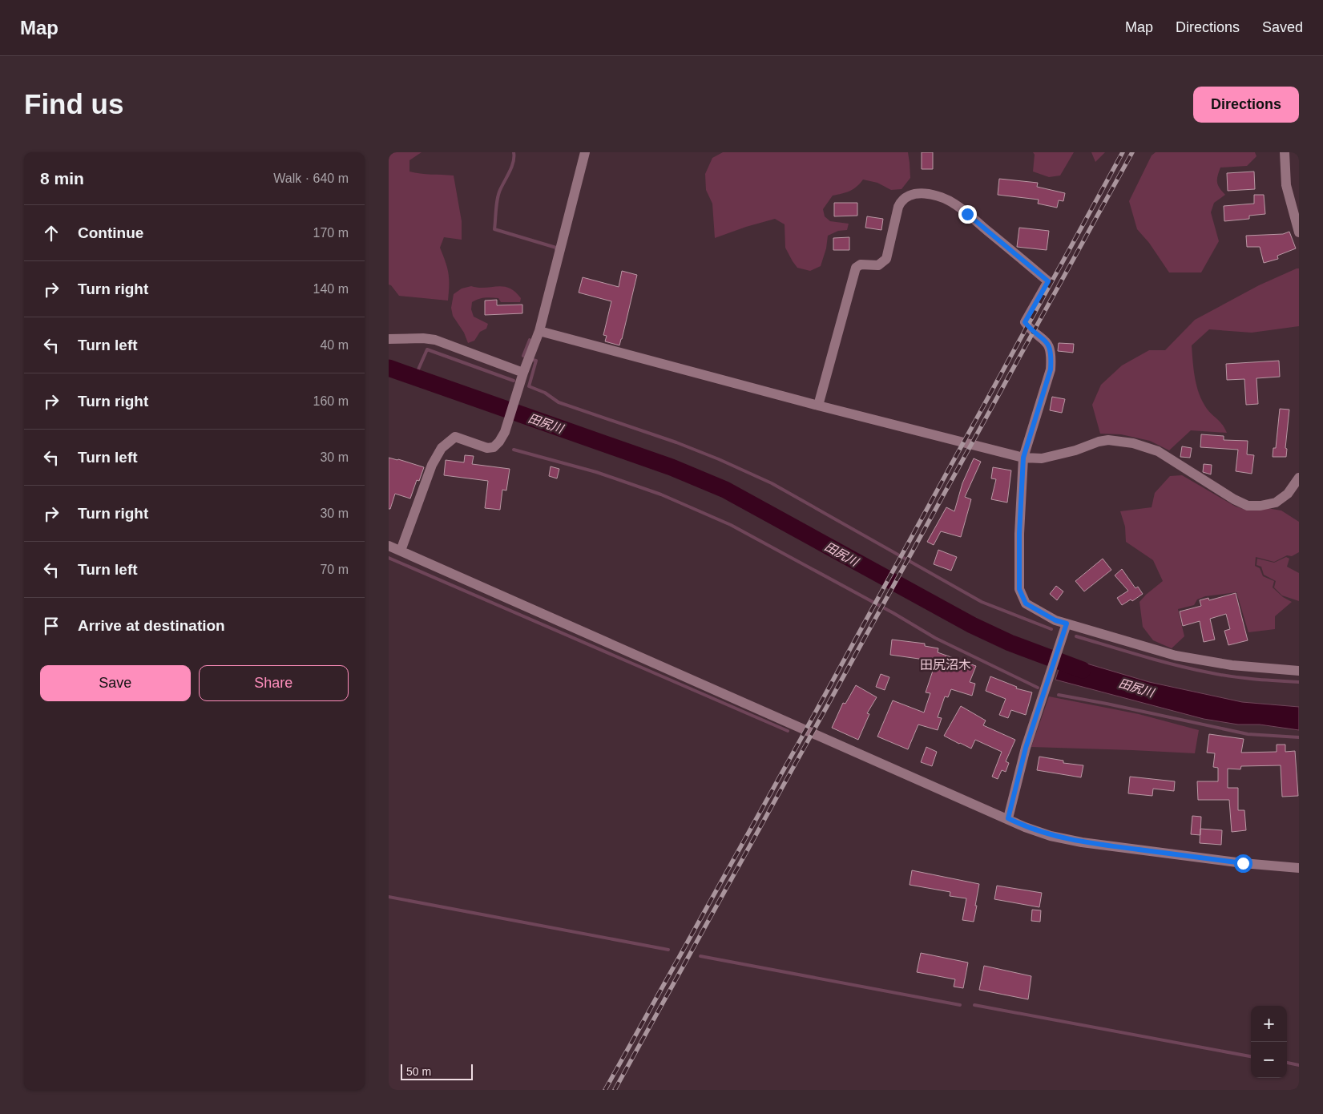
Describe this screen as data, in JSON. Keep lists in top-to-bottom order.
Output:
{
  "districts": ["田尻沼木"],
  "water": ["田尻川"],
  "scale_bar": "50 m",
  "page": {
    "header": "Map",
    "nav": ["Map", "Directions", "Saved"],
    "buttons": [
      "Directions",
      ["Save", "Share"]
    ],
    "title": "Find us",
    "heading": ["8 min", "Walk · 640 m"],
    "list": [
      ["Continue", "170 m"],
      ["Turn right", "140 m"],
      ["Turn left", "40 m"],
      ["Turn right", "160 m"],
      ["Turn left", "30 m"],
      ["Turn right", "30 m"],
      ["Turn left", "70 m"],
      "Arrive at destination"
    ],
    "map_buttons": ["+", "−"],
    "scale": "50 m"
  }
}
